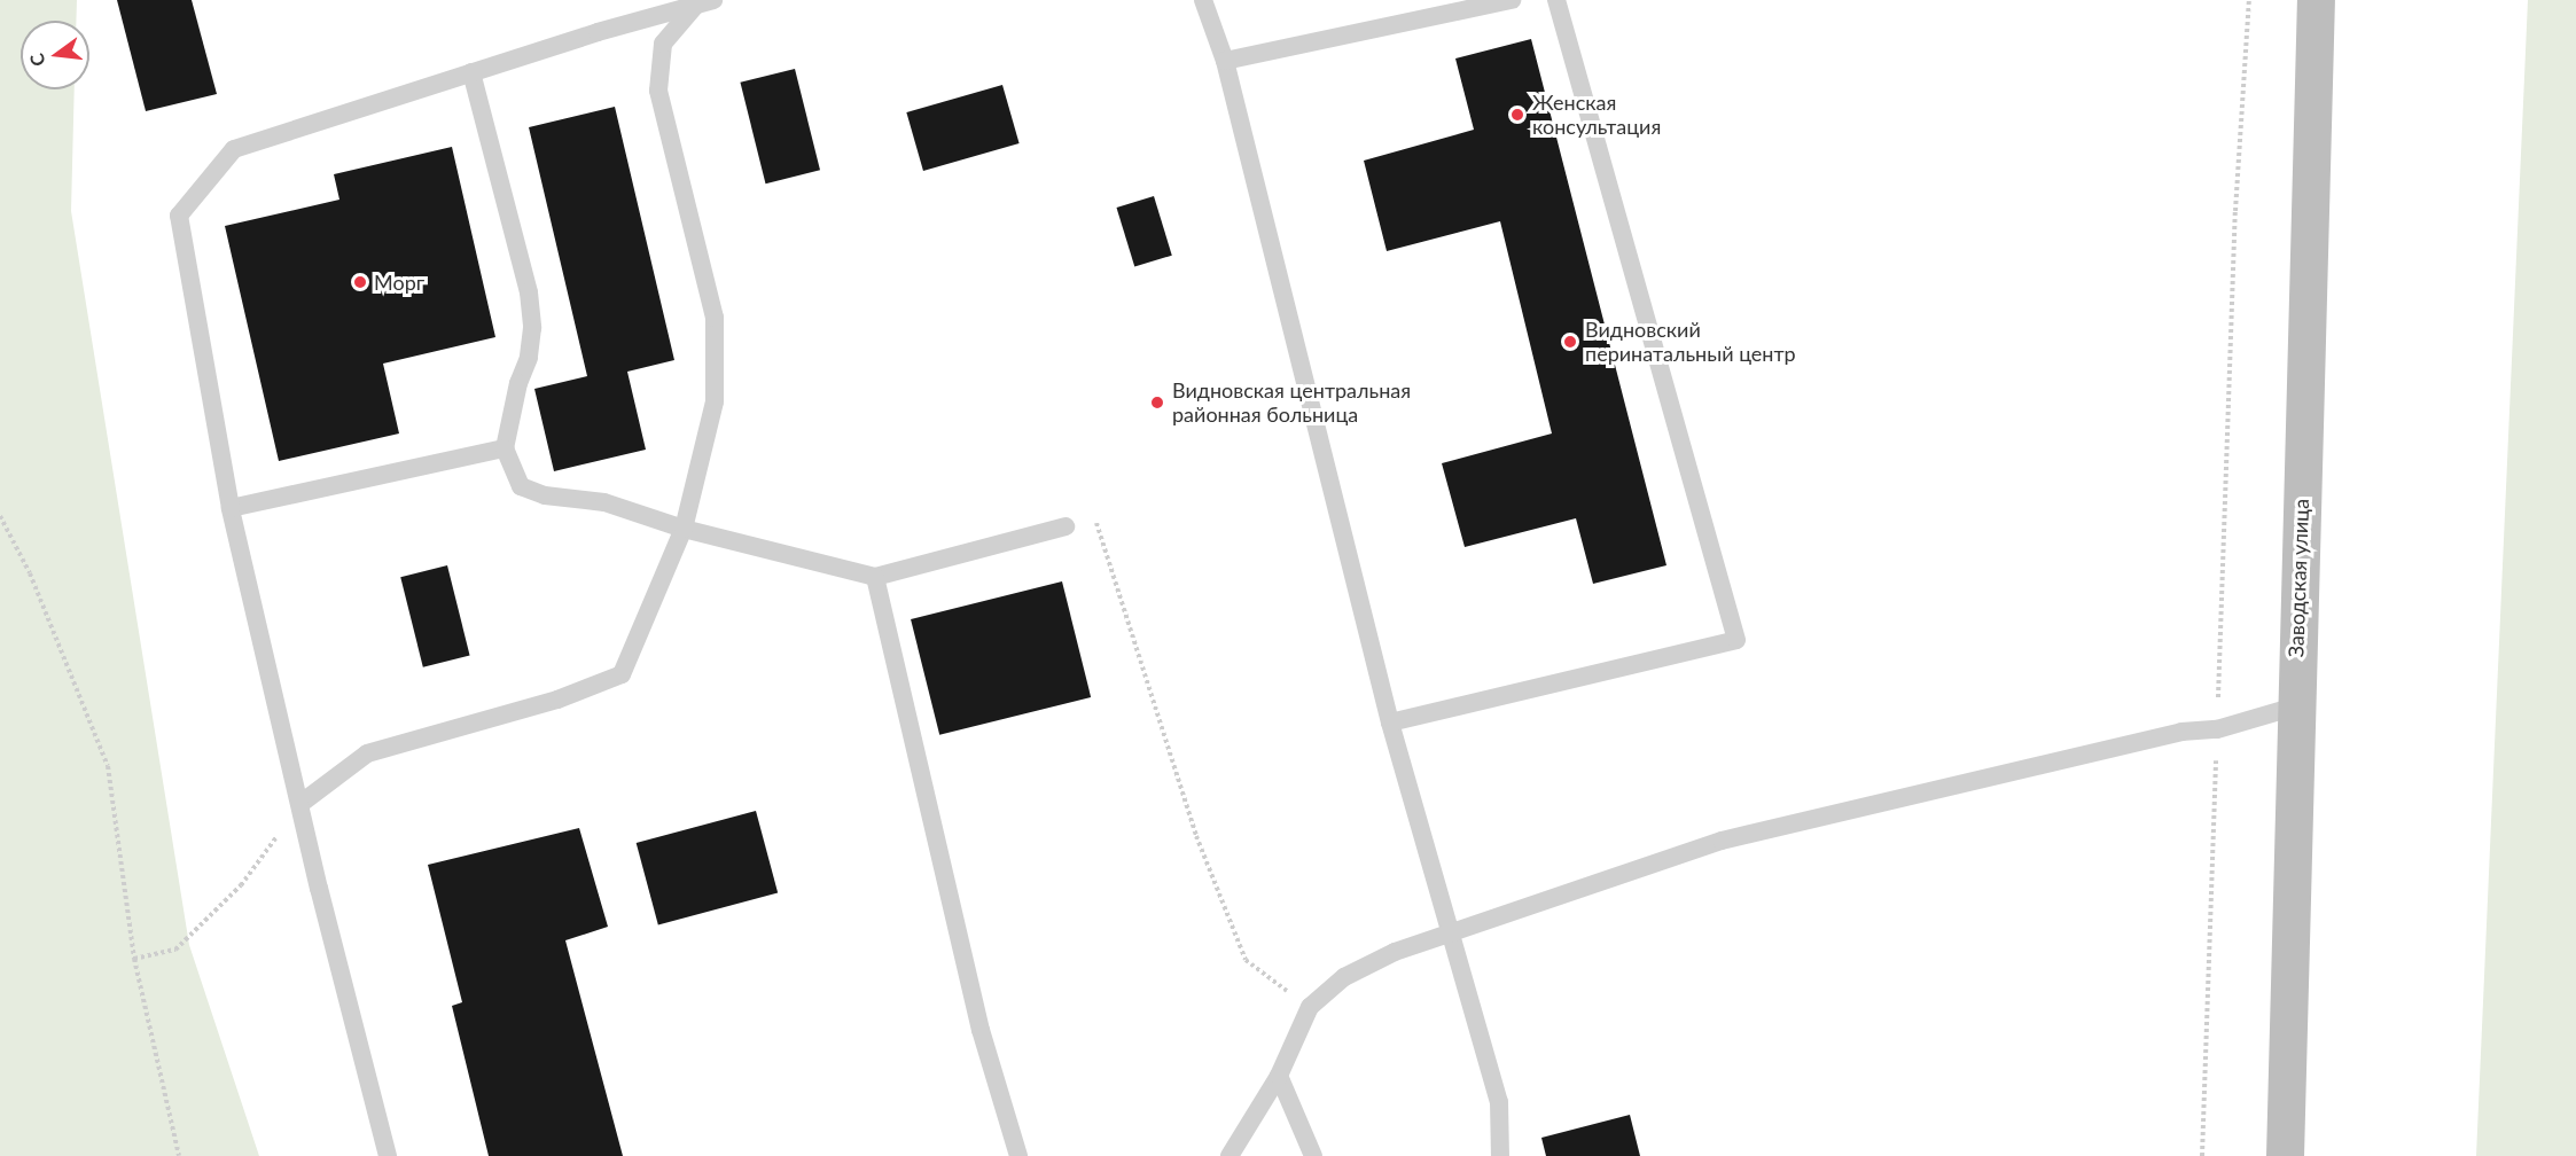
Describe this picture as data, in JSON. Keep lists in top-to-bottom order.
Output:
{
  "streets": {
    "main road": ["Заводская улица"]
  },
  "places": [
    "Женская консультация",
    "Морг",
    "Видновский перинатальный центр",
    "Видновская центральная районная больница"
  ],
  "north": "left"
}
